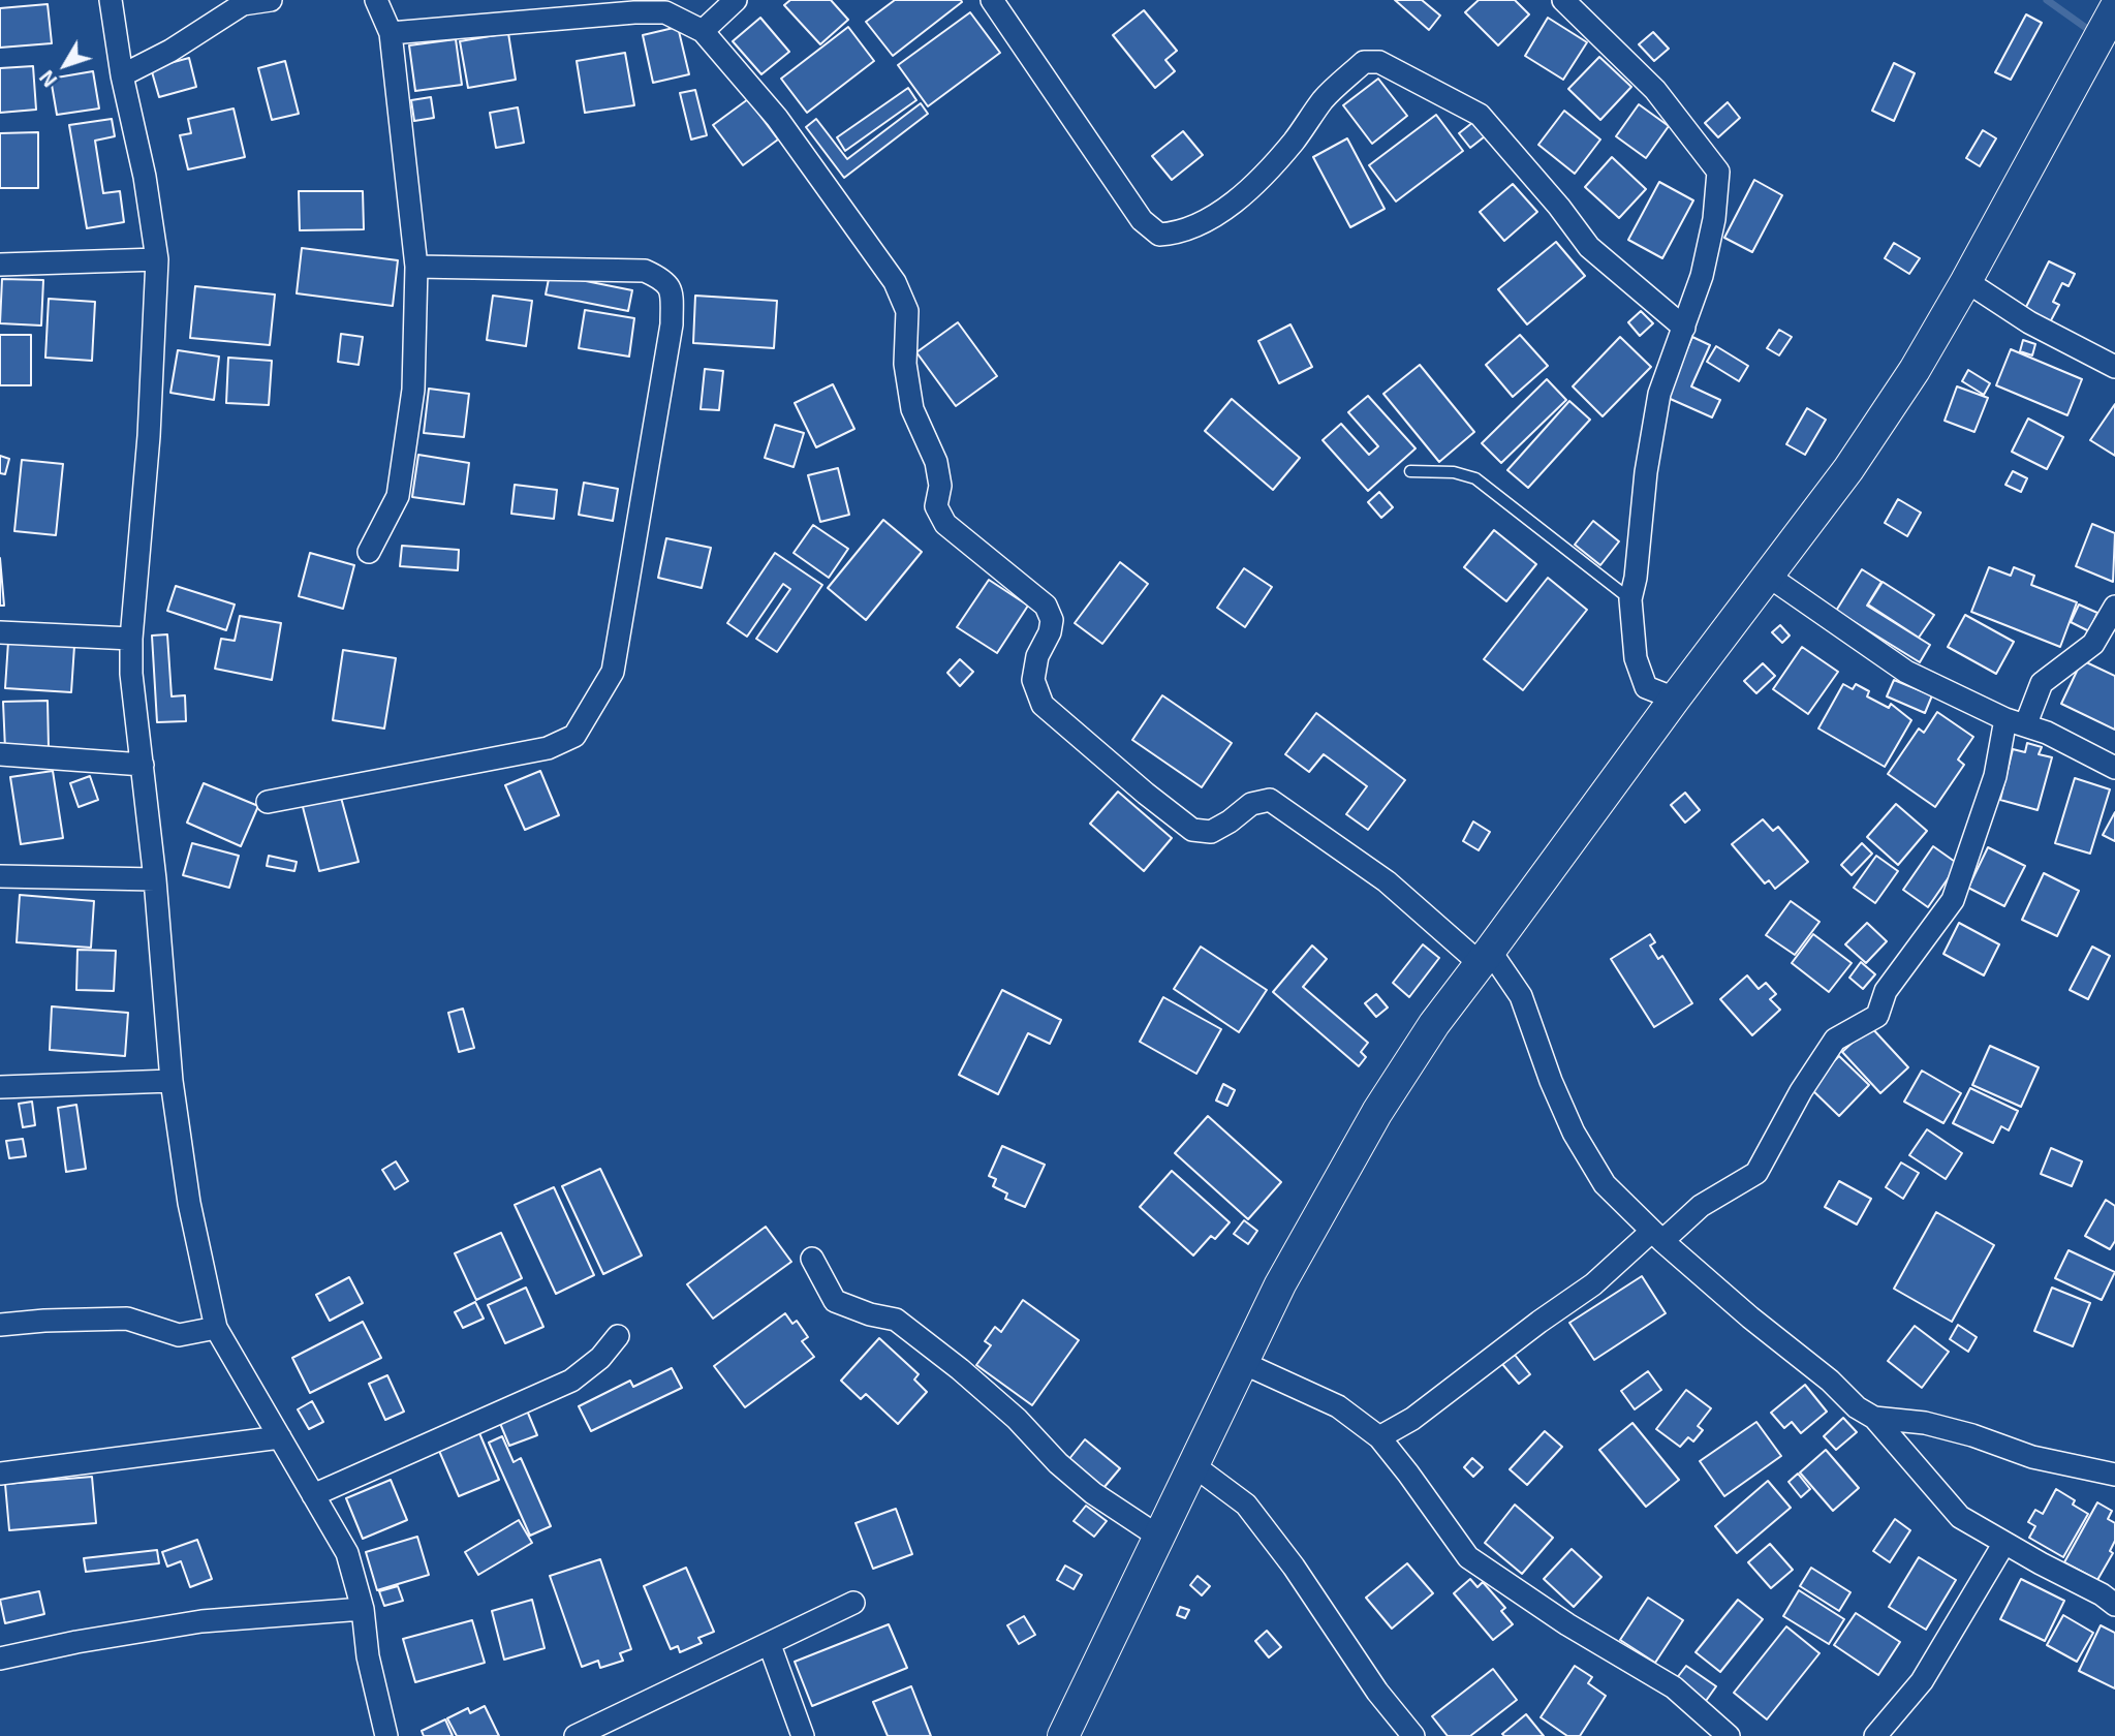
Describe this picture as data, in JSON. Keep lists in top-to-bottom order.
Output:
{
  "north": "bottom left"
}
